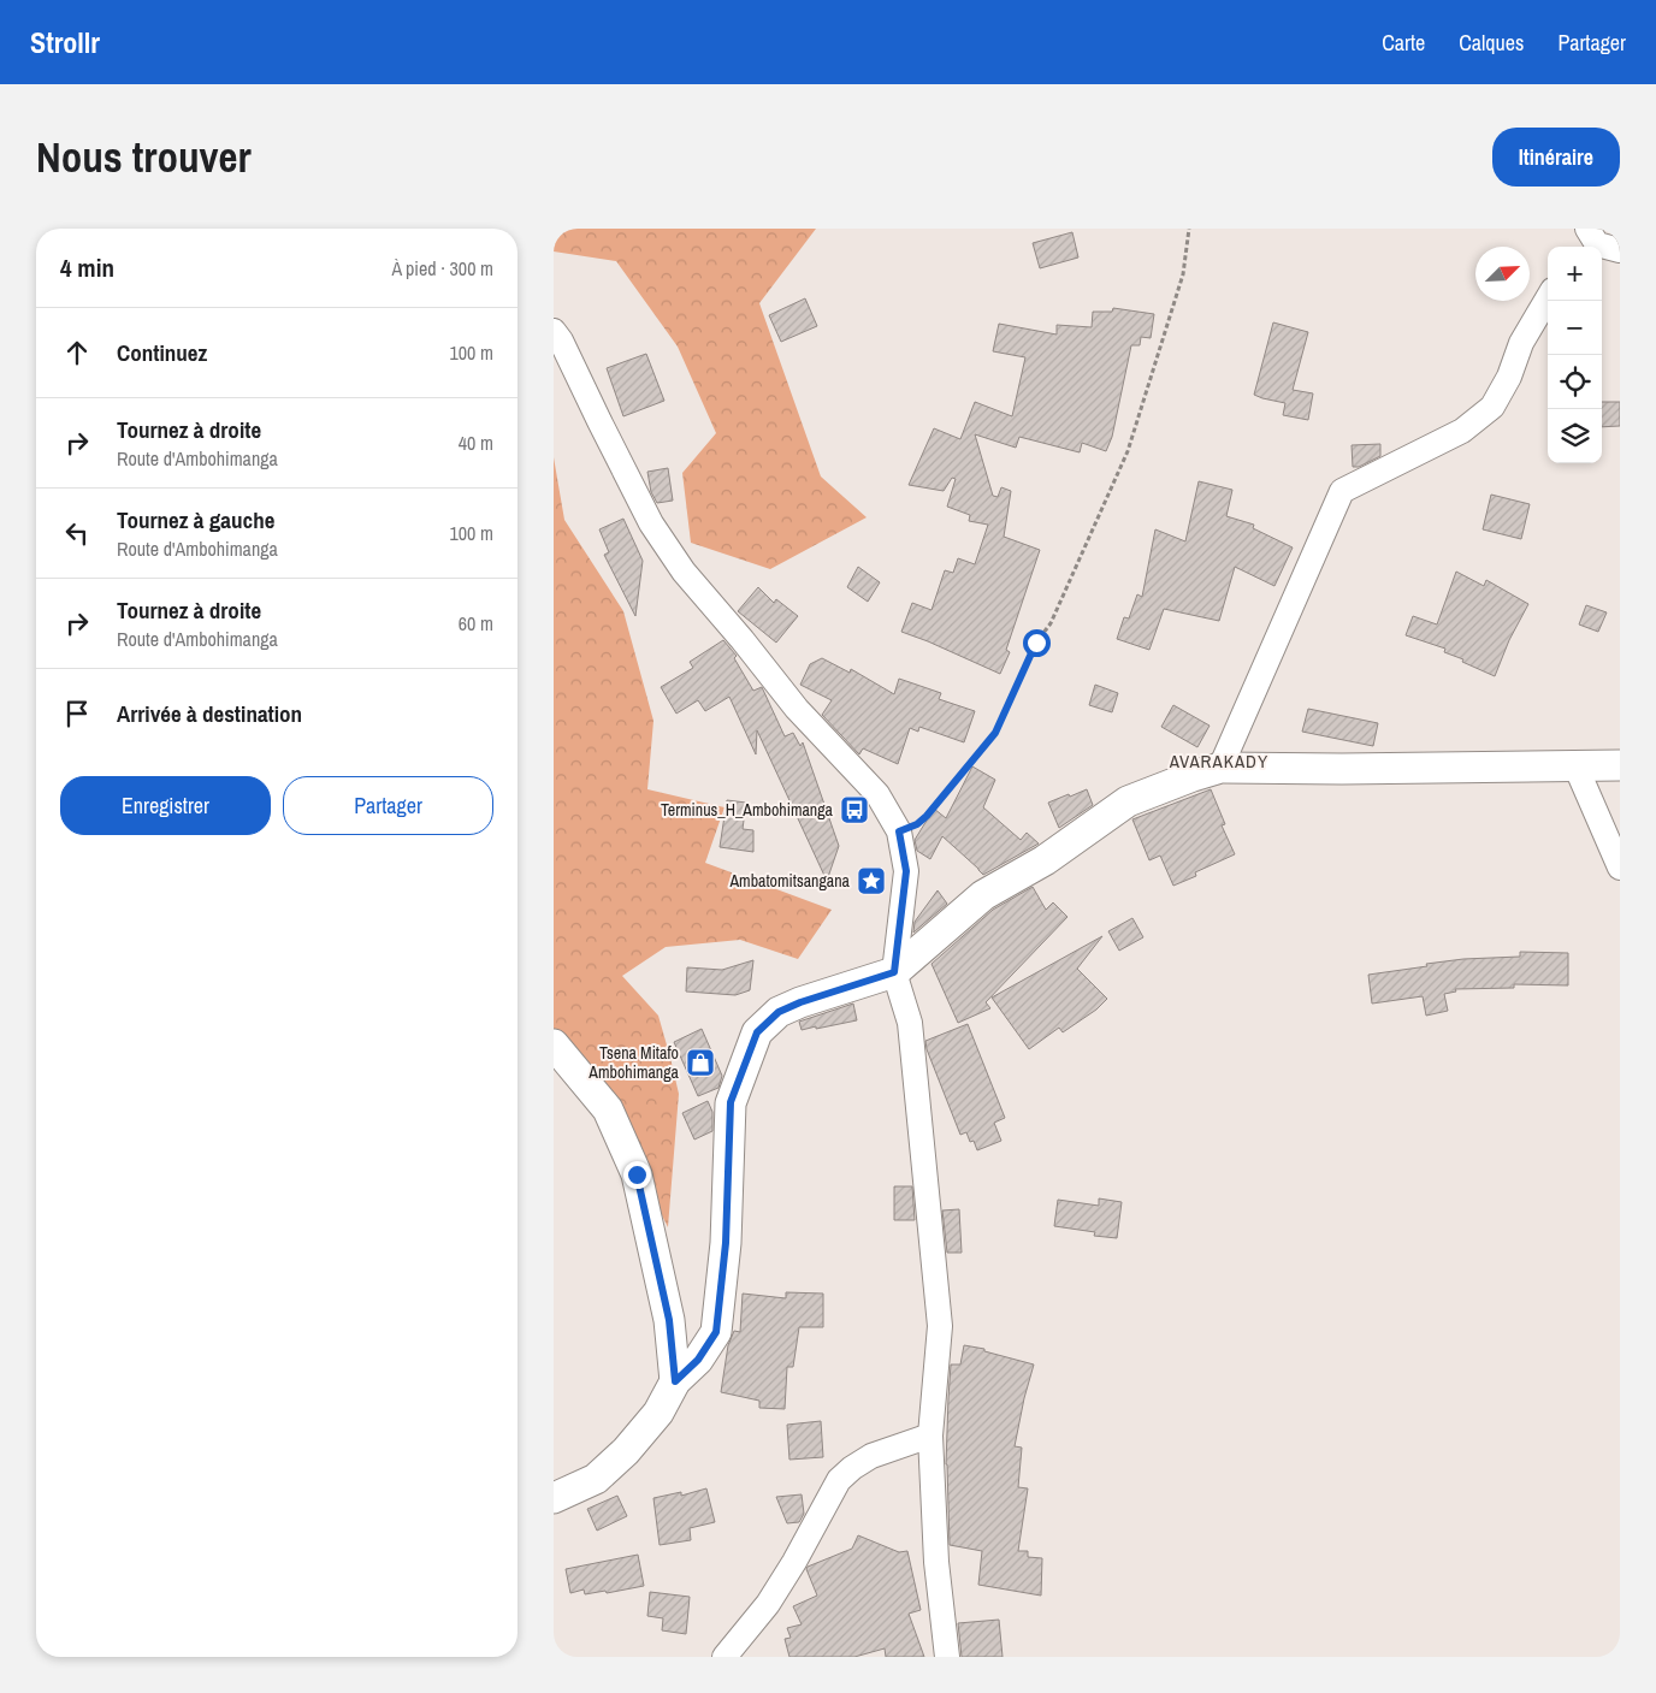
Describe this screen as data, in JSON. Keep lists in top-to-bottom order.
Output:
{
  "districts": ["AVARAKADY"],
  "places": {
    "bus stop": ["Terminus_H_Ambohimanga"],
    "place": ["Ambatomitsangana"],
    "shop": ["Tsena Mitafo Ambohimanga"]
  },
  "north": "top right",
  "page": {
    "header": "Strollr",
    "nav": ["Carte", "Calques", "Partager"],
    "buttons": [
      "Itinéraire",
      ["Enregistrer", "Partager"]
    ],
    "title": "Nous trouver",
    "heading": ["4 min", "À pied · 300 m"],
    "map_buttons": ["+", "−"],
    "list": [
      ["Continuez", "100 m"],
      ["Tournez à droite", "Route d'Ambohimanga", "40 m"],
      ["Tournez à gauche", "Route d'Ambohimanga", "100 m"],
      ["Tournez à droite", "Route d'Ambohimanga", "60 m"],
      "Arrivée à destination"
    ]
  }
}
